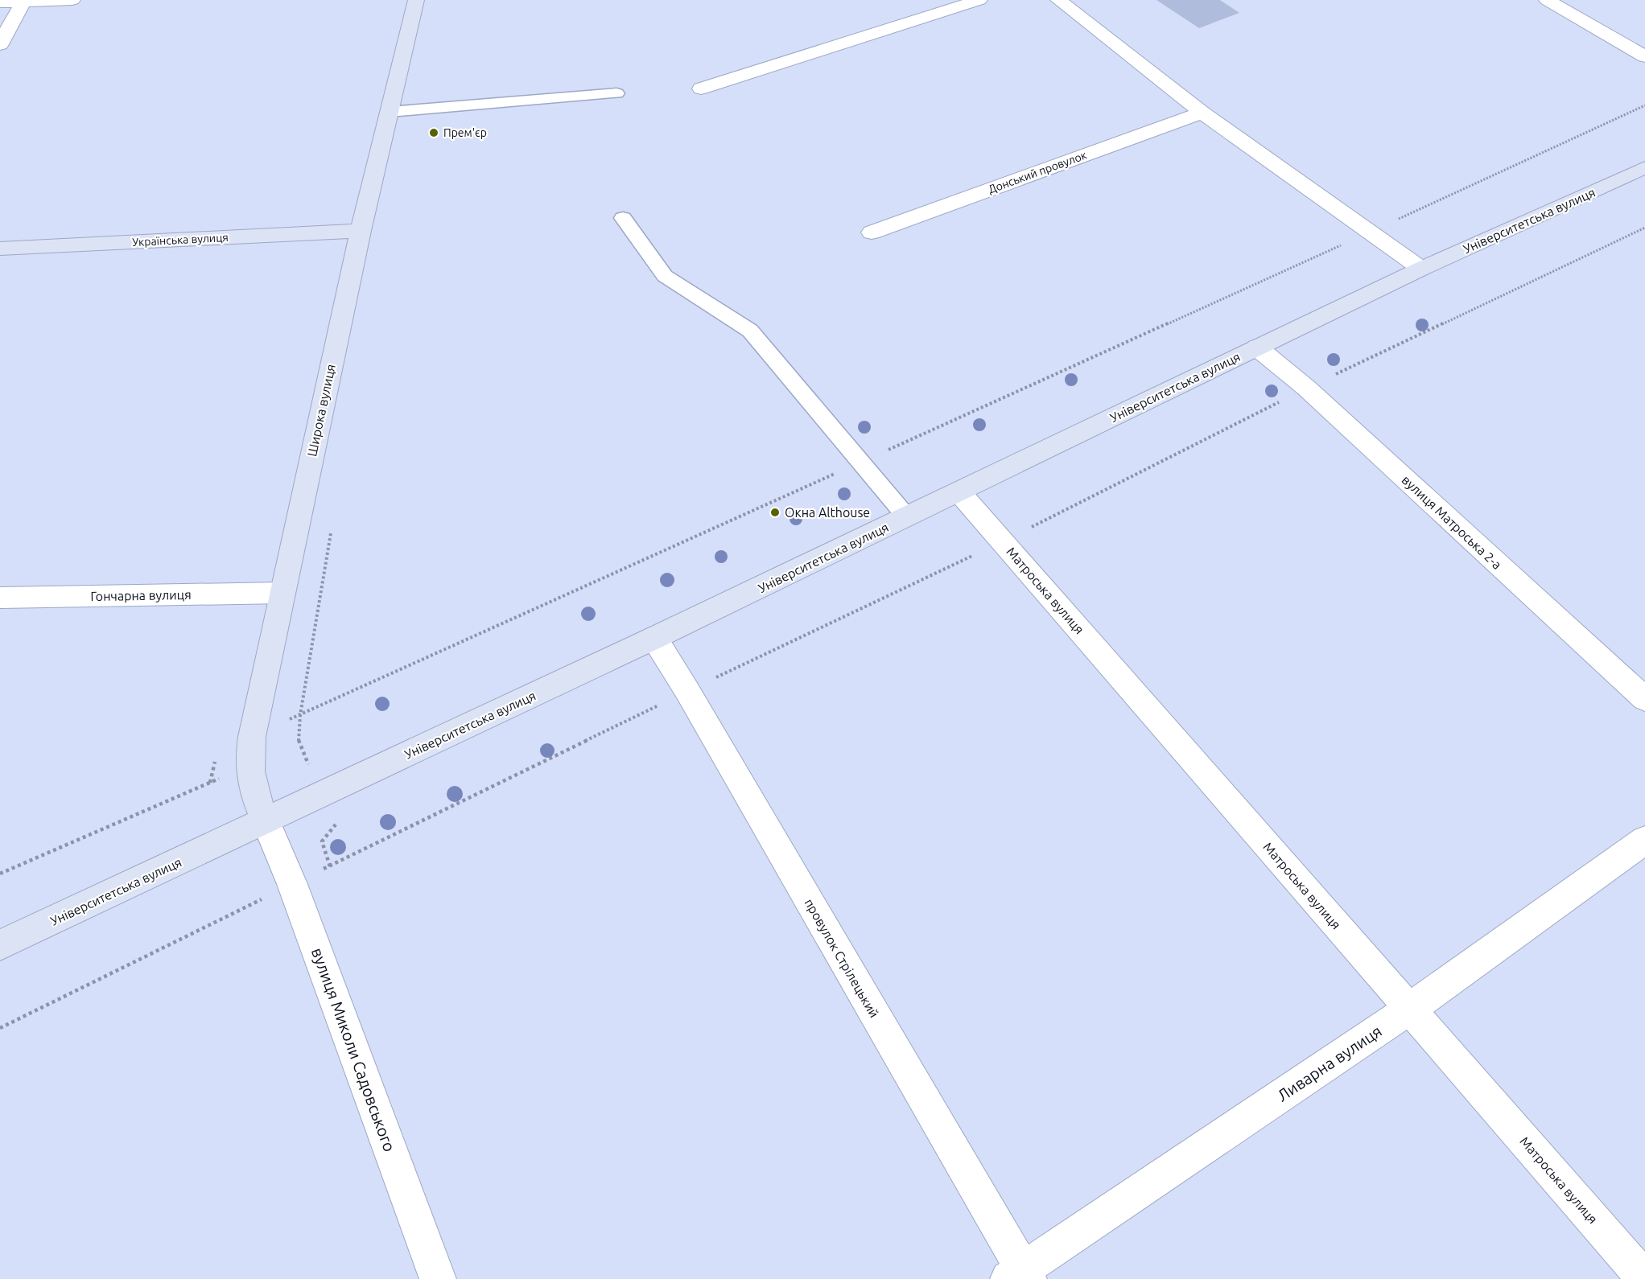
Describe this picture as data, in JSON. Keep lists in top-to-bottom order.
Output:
{
  "streets": {
    "street": [
      "Донський провулок",
      "Університетська вулиця",
      "Українська вулиця",
      "Широка вулиця",
      "вулиця Матроська 2-а",
      "Матроська вулиця",
      "Гончарна вулиця",
      "провулок Стрілецький",
      "вулиця Миколи Садовського",
      "Ливарна вулиця"
    ]
  },
  "crossings": [
    ["Університетська вулиця", "Широка вулиця"],
    ["Університетська вулиця", "вулиця Матроська 2-а"],
    ["Університетська вулиця", "Матроська вулиця"],
    ["Університетська вулиця", "провулок Стрілецький"],
    ["Університетська вулиця", "вулиця Миколи Садовського"],
    ["Українська вулиця", "Широка вулиця"],
    ["Широка вулиця", "Гончарна вулиця"],
    ["Широка вулиця", "вулиця Миколи Садовського"],
    ["Матроська вулиця", "Ливарна вулиця"],
    ["провулок Стрілецький", "Ливарна вулиця"]
  ],
  "places": ["Прем'єр", "Окна Althouse"]
}
